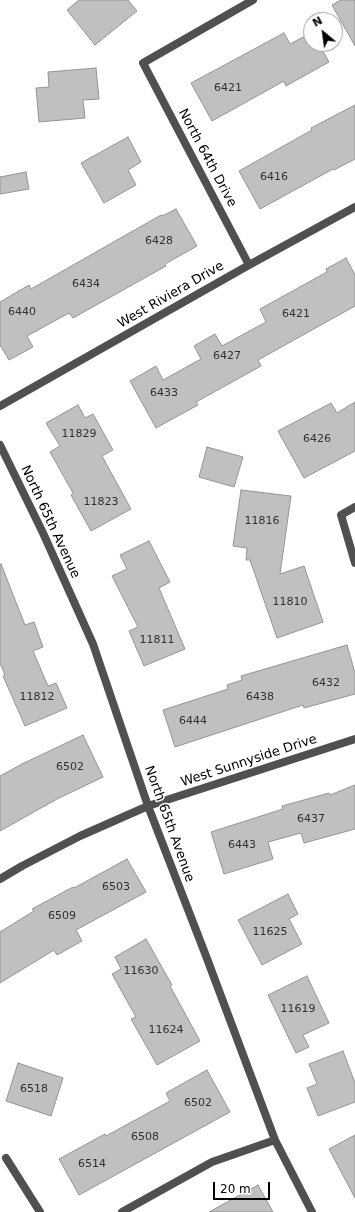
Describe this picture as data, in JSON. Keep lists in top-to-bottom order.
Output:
{
  "streets": {
    "street": [
      "North 64th Drive",
      "West Riviera Drive",
      "North 65th Avenue",
      "West Sunnyside Drive"
    ]
  },
  "crossings": [
    ["North 64th Drive", "West Riviera Drive"],
    ["North 65th Avenue", "West Sunnyside Drive"]
  ],
  "house_numbers": [
    "6421",
    "6416",
    "6428",
    "6434",
    "6440",
    "6421",
    "6427",
    "6433",
    "11829",
    "6426",
    "11823",
    "11816",
    "11810",
    "11811",
    "6432",
    "11812",
    "6438",
    "6444",
    "6502",
    "6437",
    "6443",
    "6503",
    "6509",
    "11625",
    "11630",
    "11619",
    "11624",
    "6518",
    "6502",
    "6508",
    "6514"
  ],
  "scale_bar": "20 m",
  "north": "top left"
}
